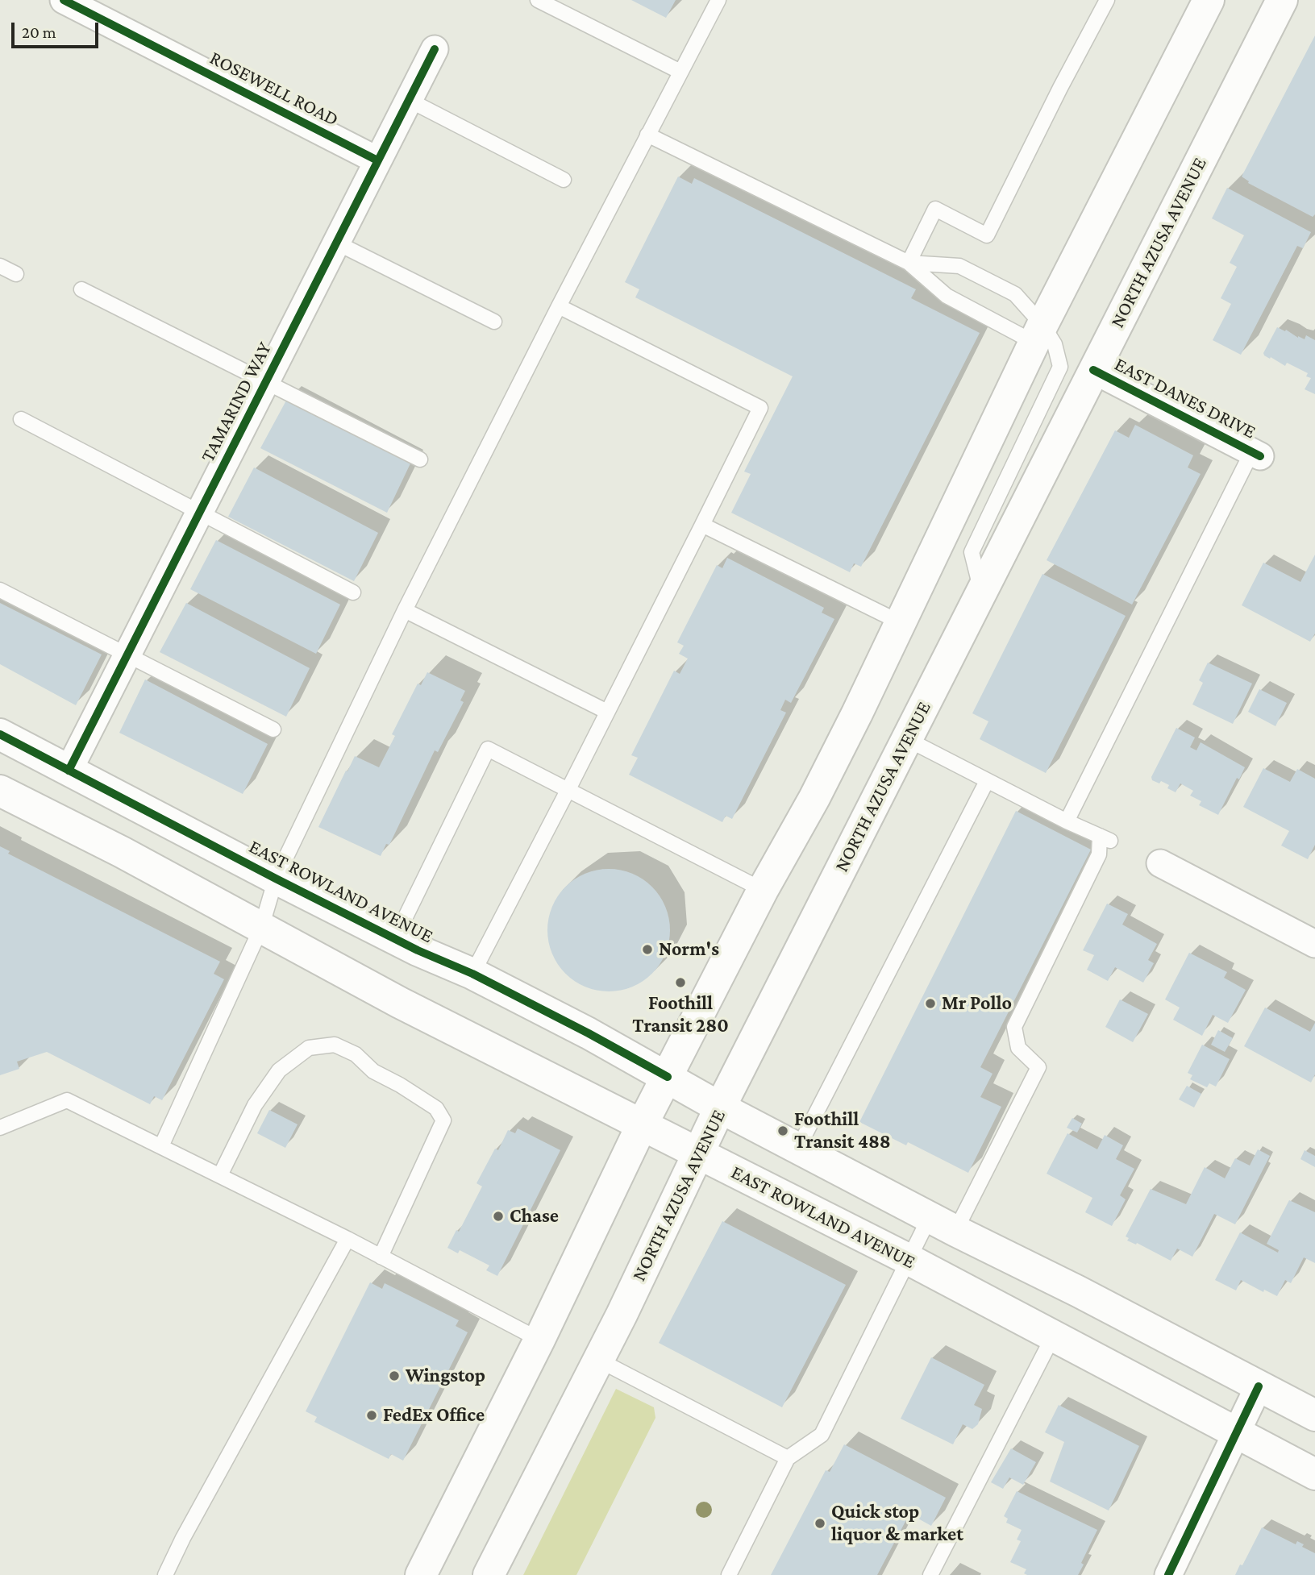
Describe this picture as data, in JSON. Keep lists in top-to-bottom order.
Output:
{
  "streets": {
    "main road": ["NORTH AZUSA AVENUE", "EAST ROWLAND AVENUE"],
    "street": ["ROSEWELL ROAD", "EAST DANES DRIVE", "TAMARIND WAY"]
  },
  "crossings": [
    ["ROSEWELL ROAD", "TAMARIND WAY"],
    ["NORTH AZUSA AVENUE", "EAST DANES DRIVE"],
    ["NORTH AZUSA AVENUE", "EAST ROWLAND AVENUE"],
    ["TAMARIND WAY", "EAST ROWLAND AVENUE"]
  ],
  "places": [
    "Norm's",
    "Foothill Transit 280",
    "Mr Pollo",
    "Foothill Transit 488",
    "Chase",
    "Wingstop",
    "FedEx Office",
    "Quick stop liquor & market"
  ],
  "scale_bar": "20 m"
}
